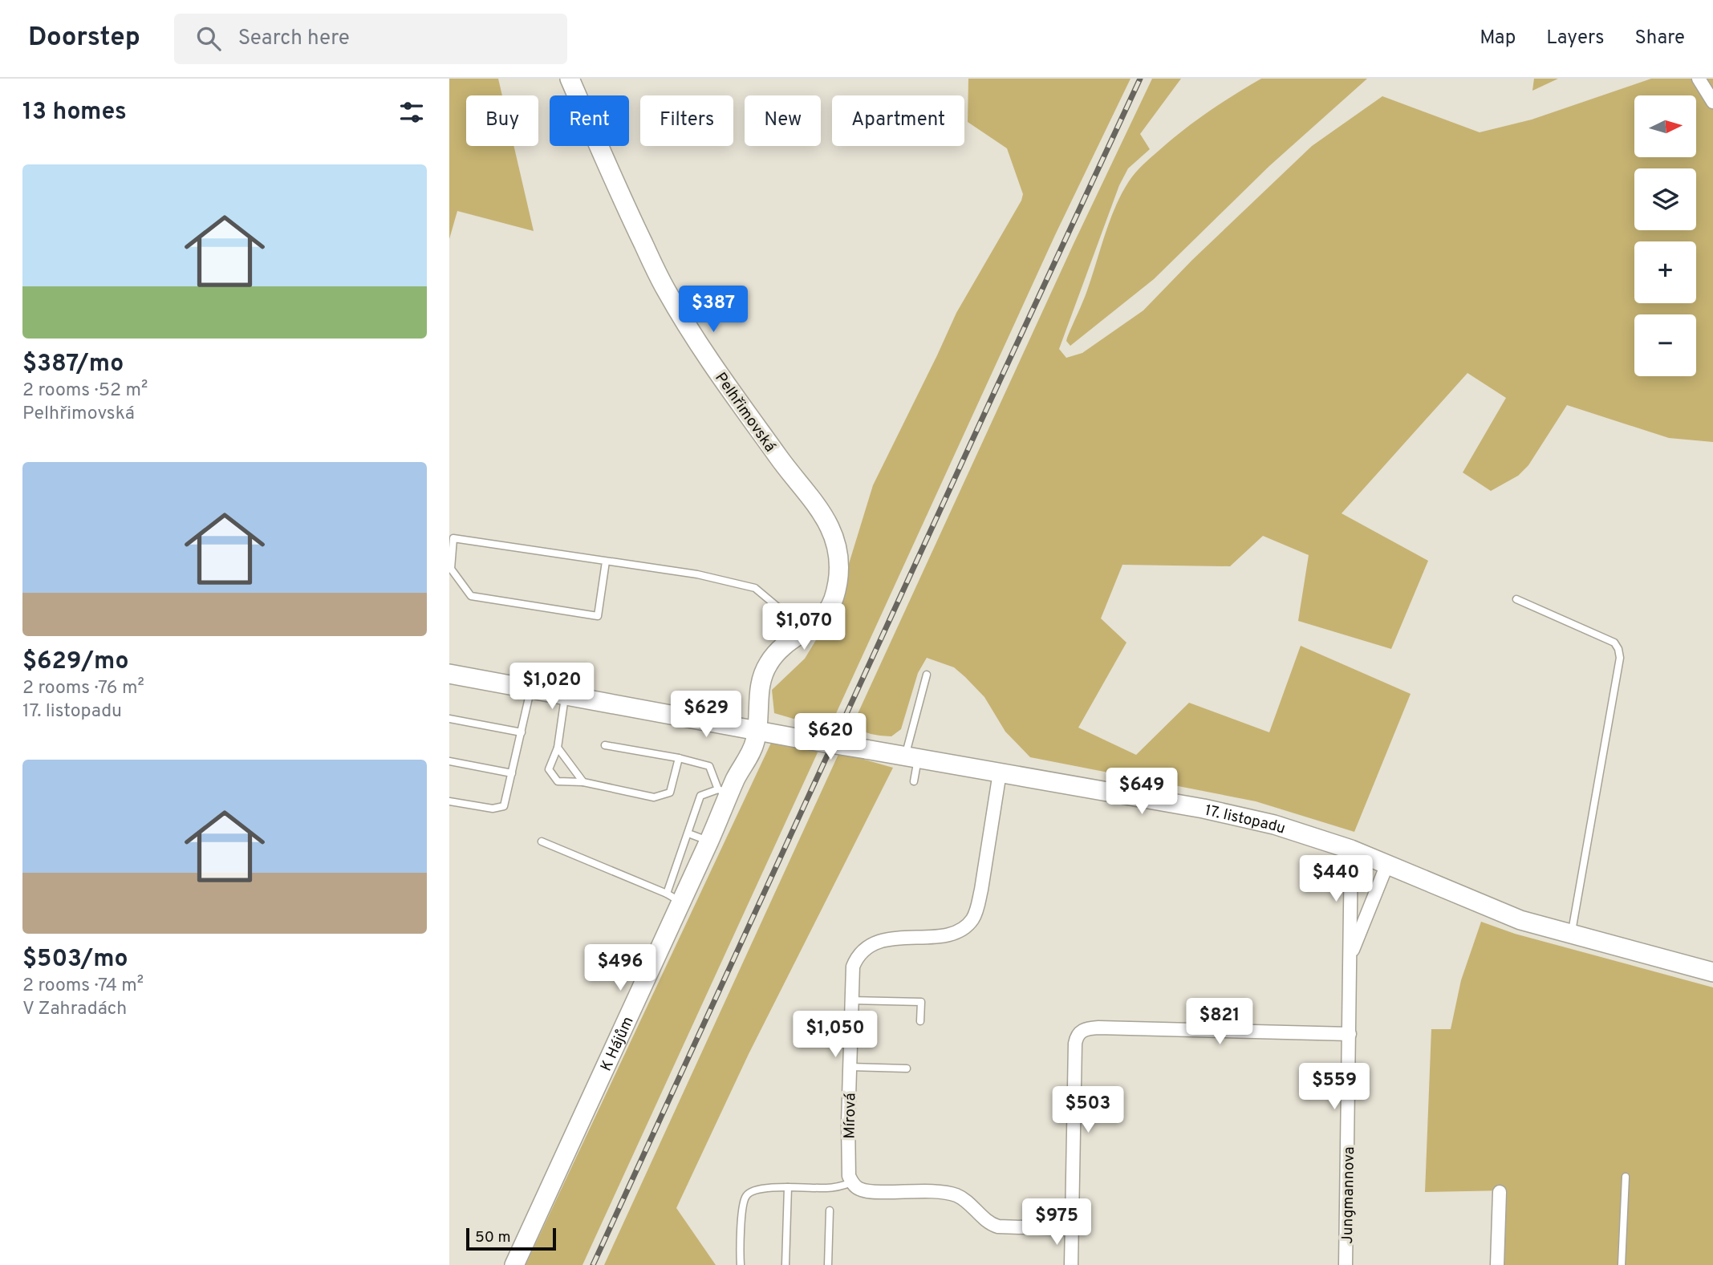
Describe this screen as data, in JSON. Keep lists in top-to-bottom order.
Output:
{
  "streets": {
    "street": [
      "Pelhřimovská",
      "17. listopadu",
      "K Hájům",
      "Mírová",
      "Jungmannova"
    ]
  },
  "crossings": [
    ["Pelhřimovská", "17. listopadu"],
    ["Pelhřimovská", "K Hájům"],
    ["17. listopadu", "K Hájům"],
    ["17. listopadu", "Mírová"],
    ["17. listopadu", "Jungmannova"]
  ],
  "scale_bar": "50 m",
  "north": "right",
  "page": {
    "header": "Doorstep",
    "search": "Search here",
    "nav": ["Map", "Layers", "Share"],
    "heading": "13 homes",
    "map_buttons": ["+", "−"],
    "chip": [
      "Buy",
      "Rent",
      "Filters",
      "New",
      "Apartment"
    ],
    "list": [
      {
        "name": "$387/mo",
        "note": "2 rooms · 52 m² · Pelhřimovská"
      },
      {
        "name": "$629/mo",
        "note": "2 rooms · 76 m² · 17. listopadu"
      },
      {
        "name": "$503/mo",
        "note": "2 rooms · 74 m² · V Zahradách"
      }
    ],
    "price": [
      "$387",
      "$1,070",
      "$1,020",
      "$629",
      "$620",
      "$649",
      "$440",
      "$496",
      "$821",
      "$1,050",
      "$559",
      "$503",
      "$975"
    ],
    "scale": "50 m"
  }
}
